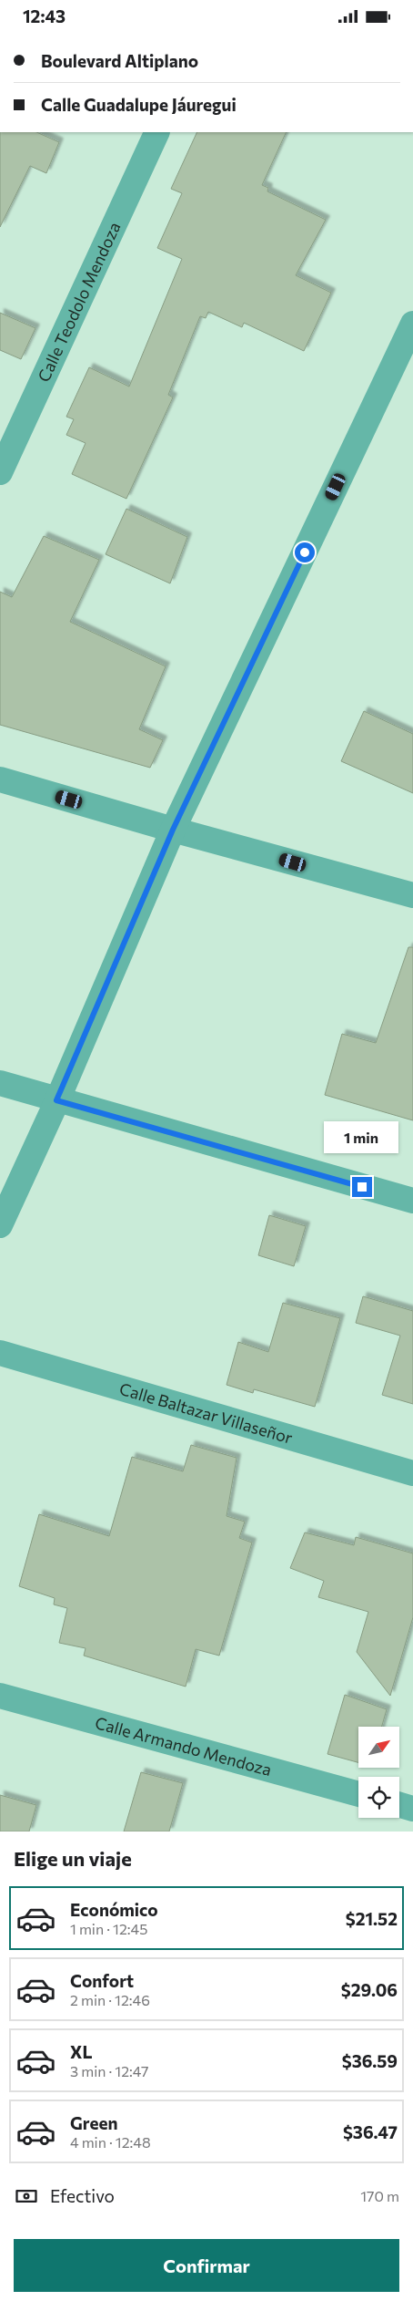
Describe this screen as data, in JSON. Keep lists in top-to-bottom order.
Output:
{
  "streets": {
    "street": ["Calle Teodolo Mendoza", "Calle Baltazar Villaseñor", "Calle Armando Mendoza"]
  },
  "north": "top right",
  "page": {
    "status": "12:43",
    "banner": ["Boulevard Altiplano", "Calle Guadalupe Jáuregui"],
    "bubble": "1 min",
    "heading": "Elige un viaje",
    "list": [
      {
        "name": "Económico",
        "note": "1 min · 12:45",
        "value": "$21.52"
      },
      {
        "name": "Confort",
        "note": "2 min · 12:46",
        "value": "$29.06"
      },
      {
        "name": "XL",
        "note": "3 min · 12:47",
        "value": "$36.59"
      },
      {
        "name": "Green",
        "note": "4 min · 12:48",
        "value": "$36.47"
      }
    ],
    "pay": ["Efectivo", "170 m"],
    "buttons": "Confirmar"
  }
}
